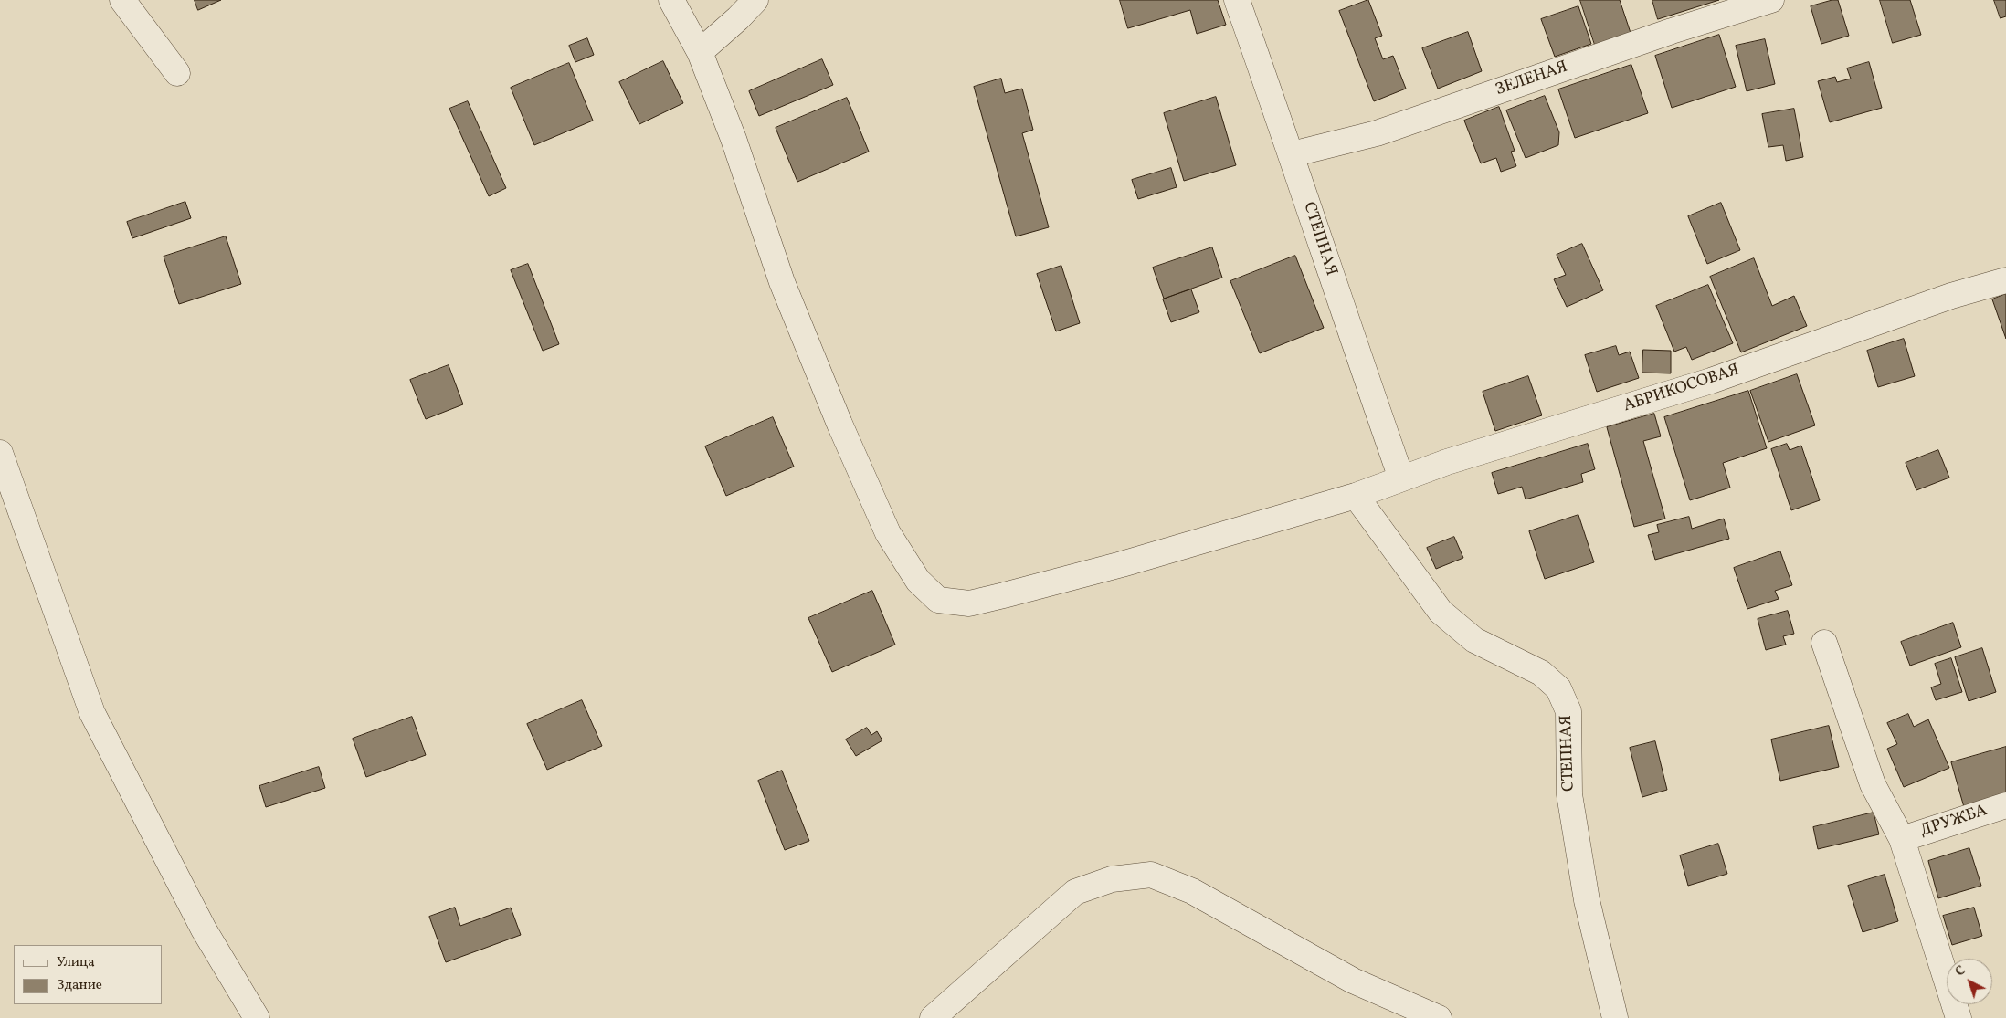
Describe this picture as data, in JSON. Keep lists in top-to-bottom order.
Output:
{
  "streets": {
    "street": [
      "ЗЕЛЕНАЯ",
      "СТЕПНАЯ",
      "АБРИКОСОВАЯ",
      "ДРУЖБА"
    ]
  },
  "crossings": [
    ["ЗЕЛЕНАЯ", "СТЕПНАЯ"],
    ["СТЕПНАЯ", "АБРИКОСОВАЯ"]
  ],
  "legend": ["Улица", "Здание"],
  "north": "top left"
}
